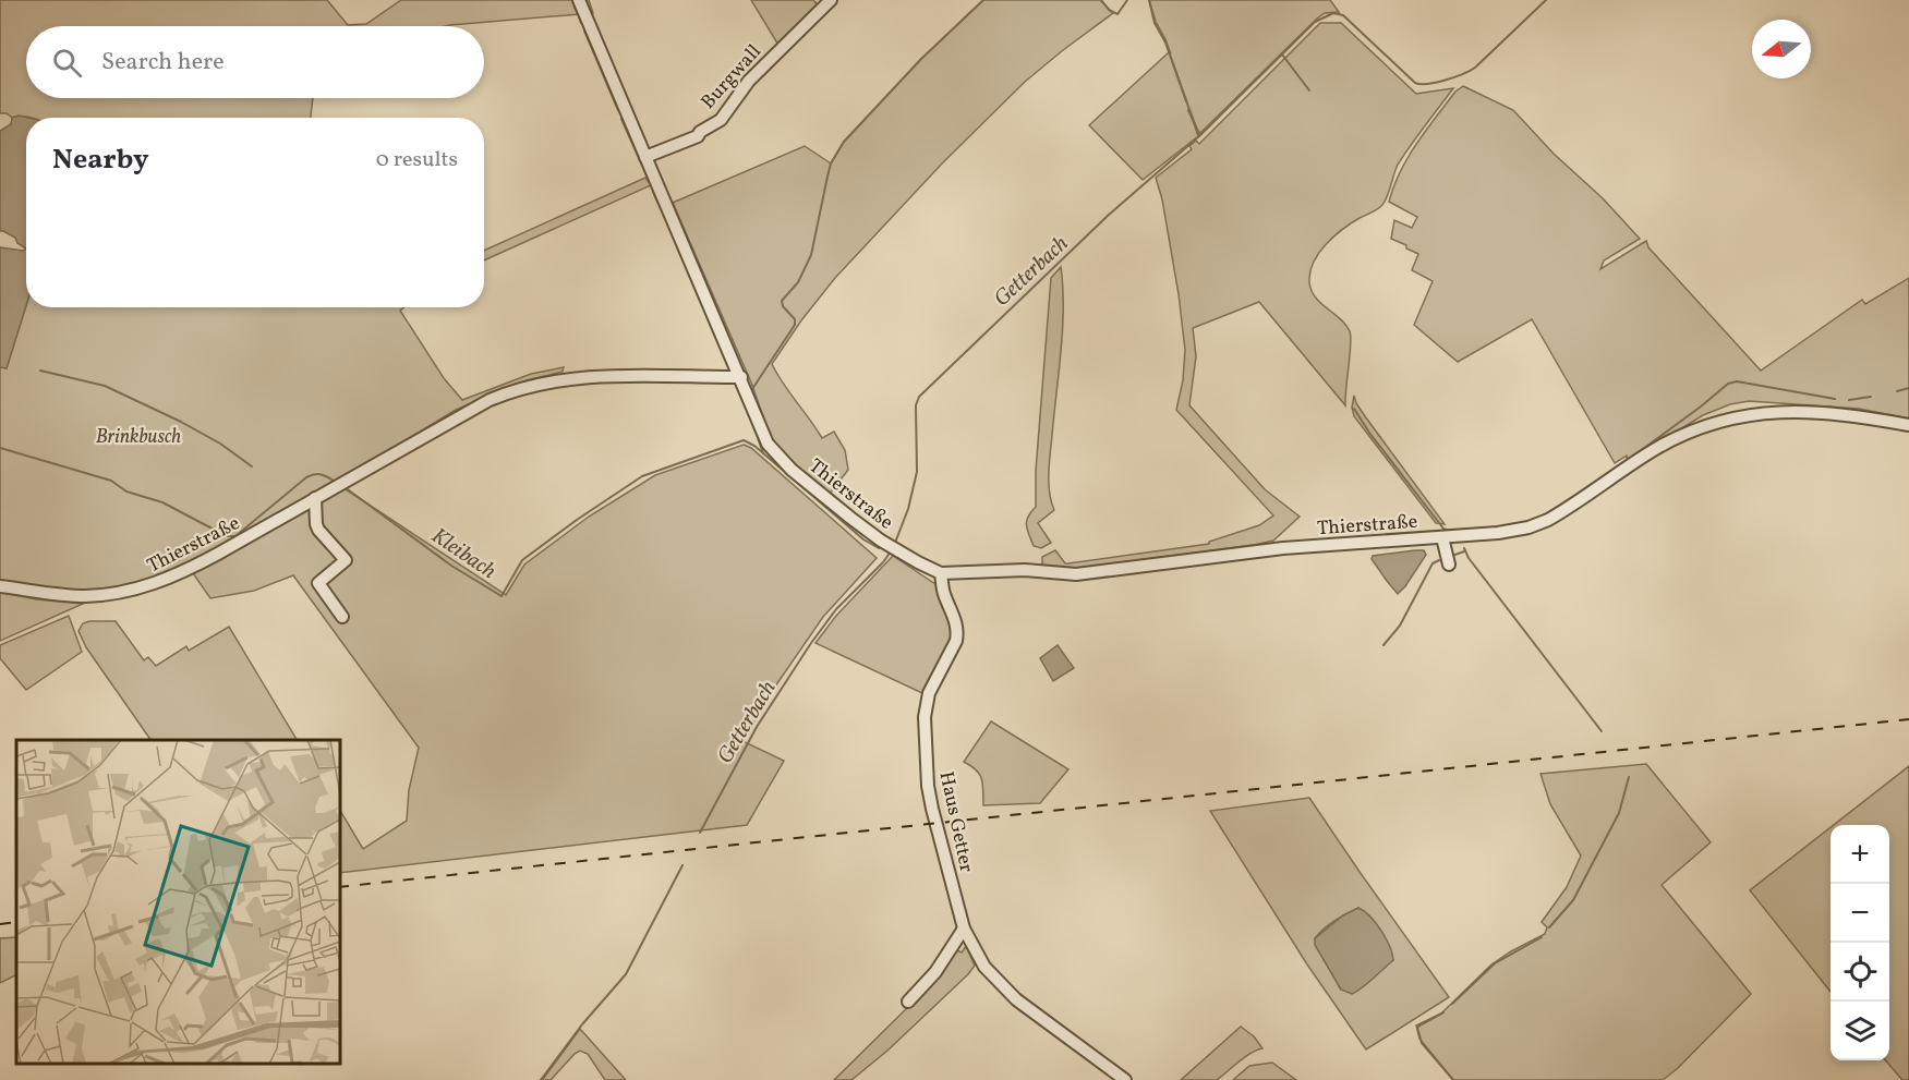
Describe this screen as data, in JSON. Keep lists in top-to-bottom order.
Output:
{
  "streets": {
    "street": ["Burgwall", "Thierstraße", "Haus Getter"]
  },
  "crossings": [
    ["Thierstraße", "Haus Getter"]
  ],
  "water": ["Getterbach", "Kleibach"],
  "parks": ["Brinkbusch"],
  "north": "left",
  "page": {
    "search": "Search here",
    "heading": ["Nearby", "0 results"],
    "map_buttons": ["+", "−"]
  }
}
